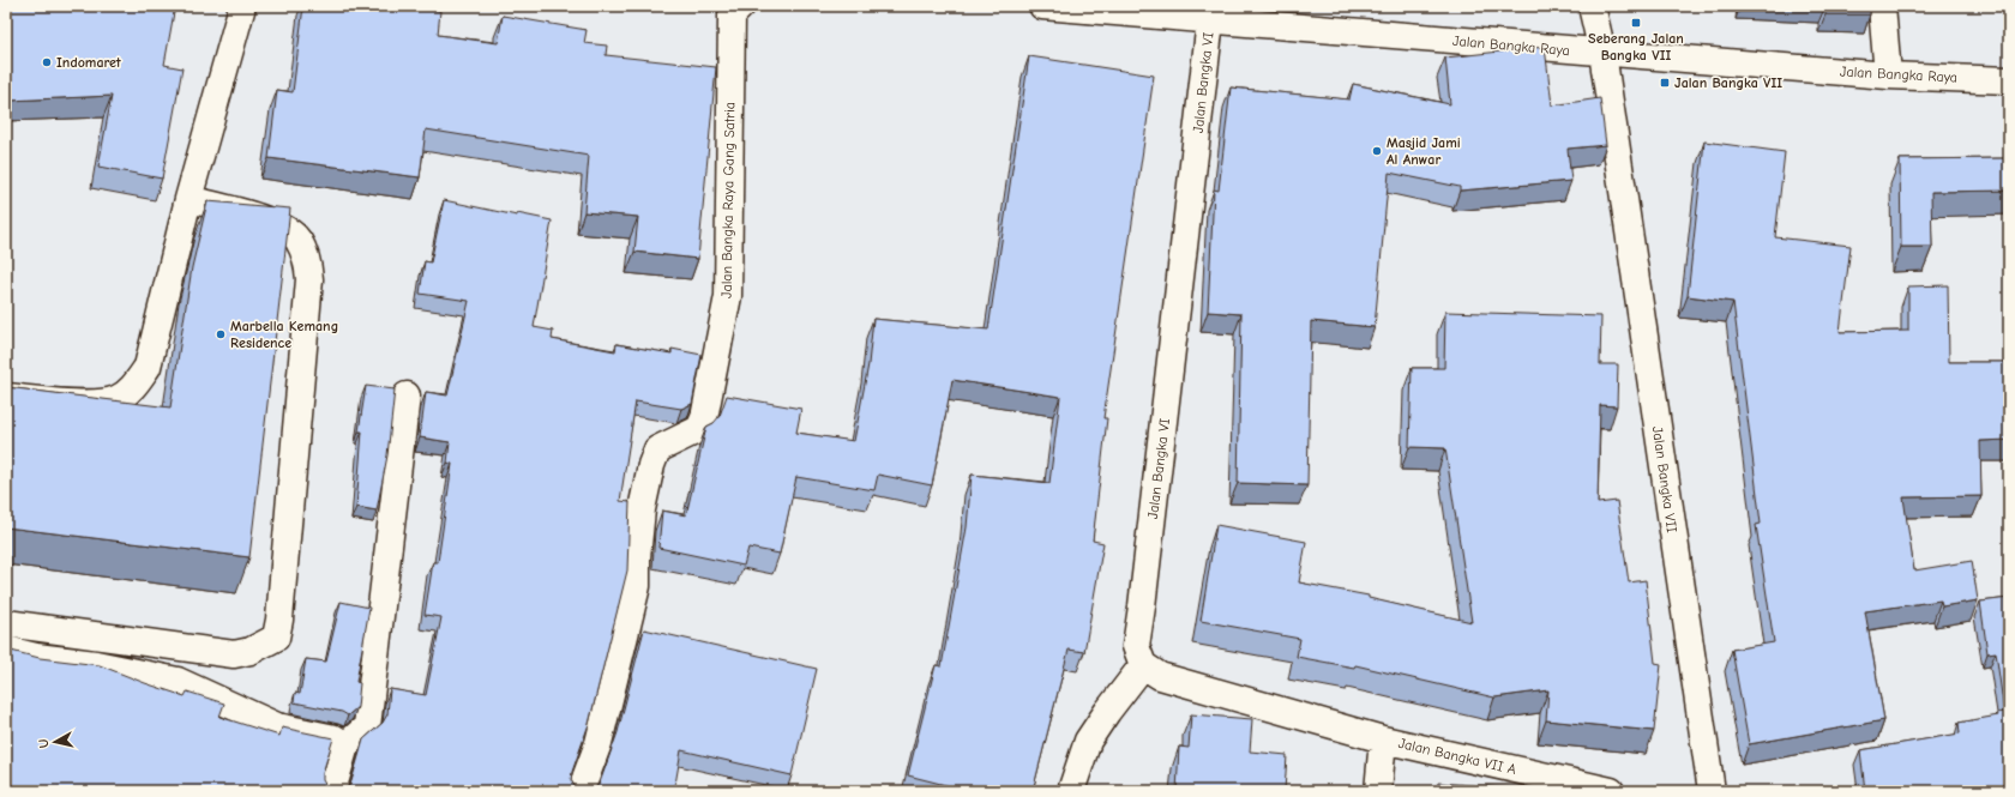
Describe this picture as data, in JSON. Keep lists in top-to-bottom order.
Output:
{
  "streets": {
    "street": [
      "Jalan Bangka Raya",
      "Jalan Bangka VI",
      "Jalan Bangka Raya Gang Satria",
      "Jalan Bangka VII",
      "Jalan Bangka VII A"
    ]
  },
  "crossings": [
    ["Jalan Bangka Raya", "Jalan Bangka VI"],
    ["Jalan Bangka Raya", "Jalan Bangka VII"]
  ],
  "places": {
    "transit": ["Seberang Jalan Bangka VII", "Jalan Bangka VII"],
    "other": ["Indomaret", "Masjid Jami Al Anwar", "Marbella Kemang Residence"]
  },
  "north": "left"
}
